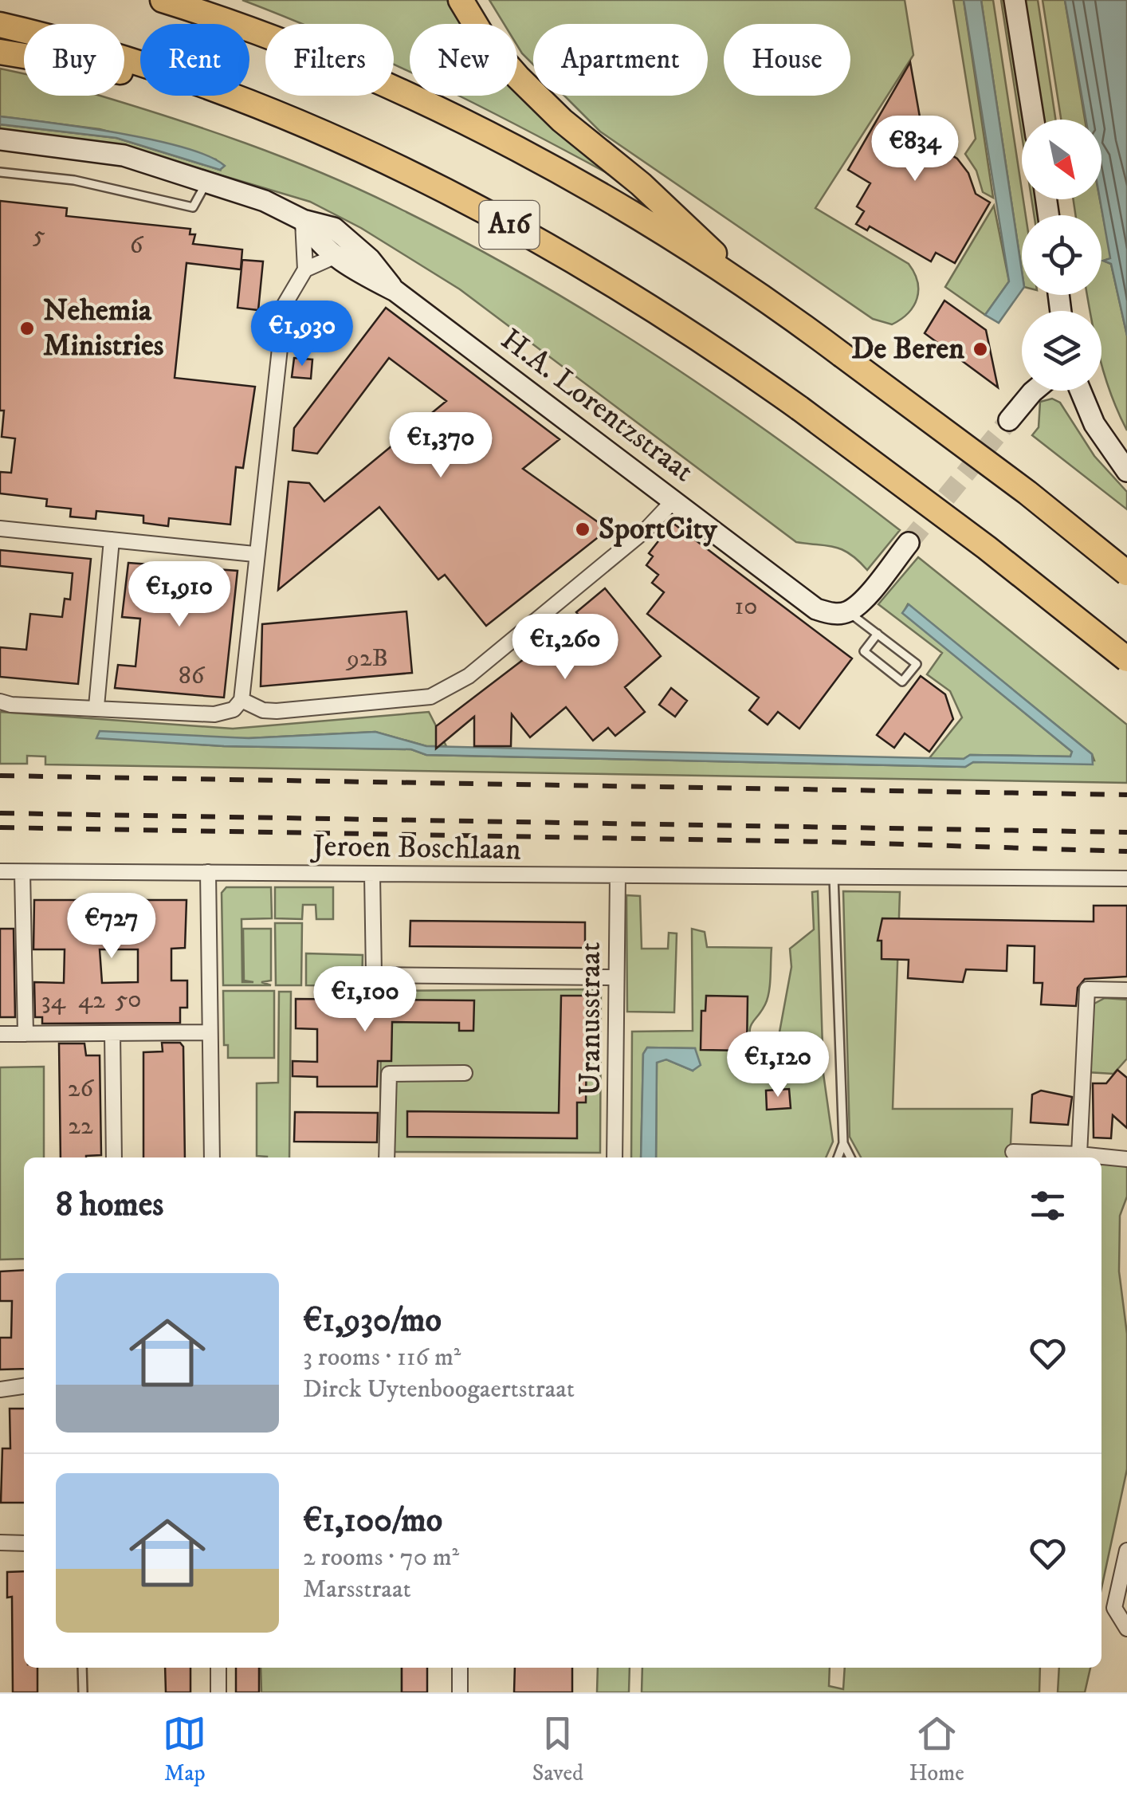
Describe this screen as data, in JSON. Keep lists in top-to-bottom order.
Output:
{
  "streets": {
    "highway": ["A16"],
    "street": ["H.A. Lorentzstraat", "Jeroen Boschlaan", "Uranusstraat"]
  },
  "crossings": [
    ["Jeroen Boschlaan", "Uranusstraat"]
  ],
  "places": ["Nehemia Ministries", "De Beren", "SportCity"],
  "house_numbers": [
    "5",
    "6",
    "10",
    "92B",
    "86",
    "50",
    "42",
    "34",
    "26",
    "22"
  ],
  "north": "bottom right",
  "page": {
    "chip": [
      "Buy",
      "Rent",
      "Filters",
      "New",
      "Apartment",
      "House"
    ],
    "price": [
      "€834",
      "€1,930",
      "€1,370",
      "€1,910",
      "€1,260",
      "€727",
      "€1,100",
      "€1,120"
    ],
    "heading": "8 homes",
    "list": [
      {
        "name": "€1,930/mo",
        "note": "3 rooms · 116 m² · Dirck Uytenboogaertstraat"
      },
      {
        "name": "€1,100/mo",
        "note": "2 rooms · 70 m² · Marsstraat"
      }
    ],
    "tabs": ["Map", "Saved", "Home"]
  }
}
